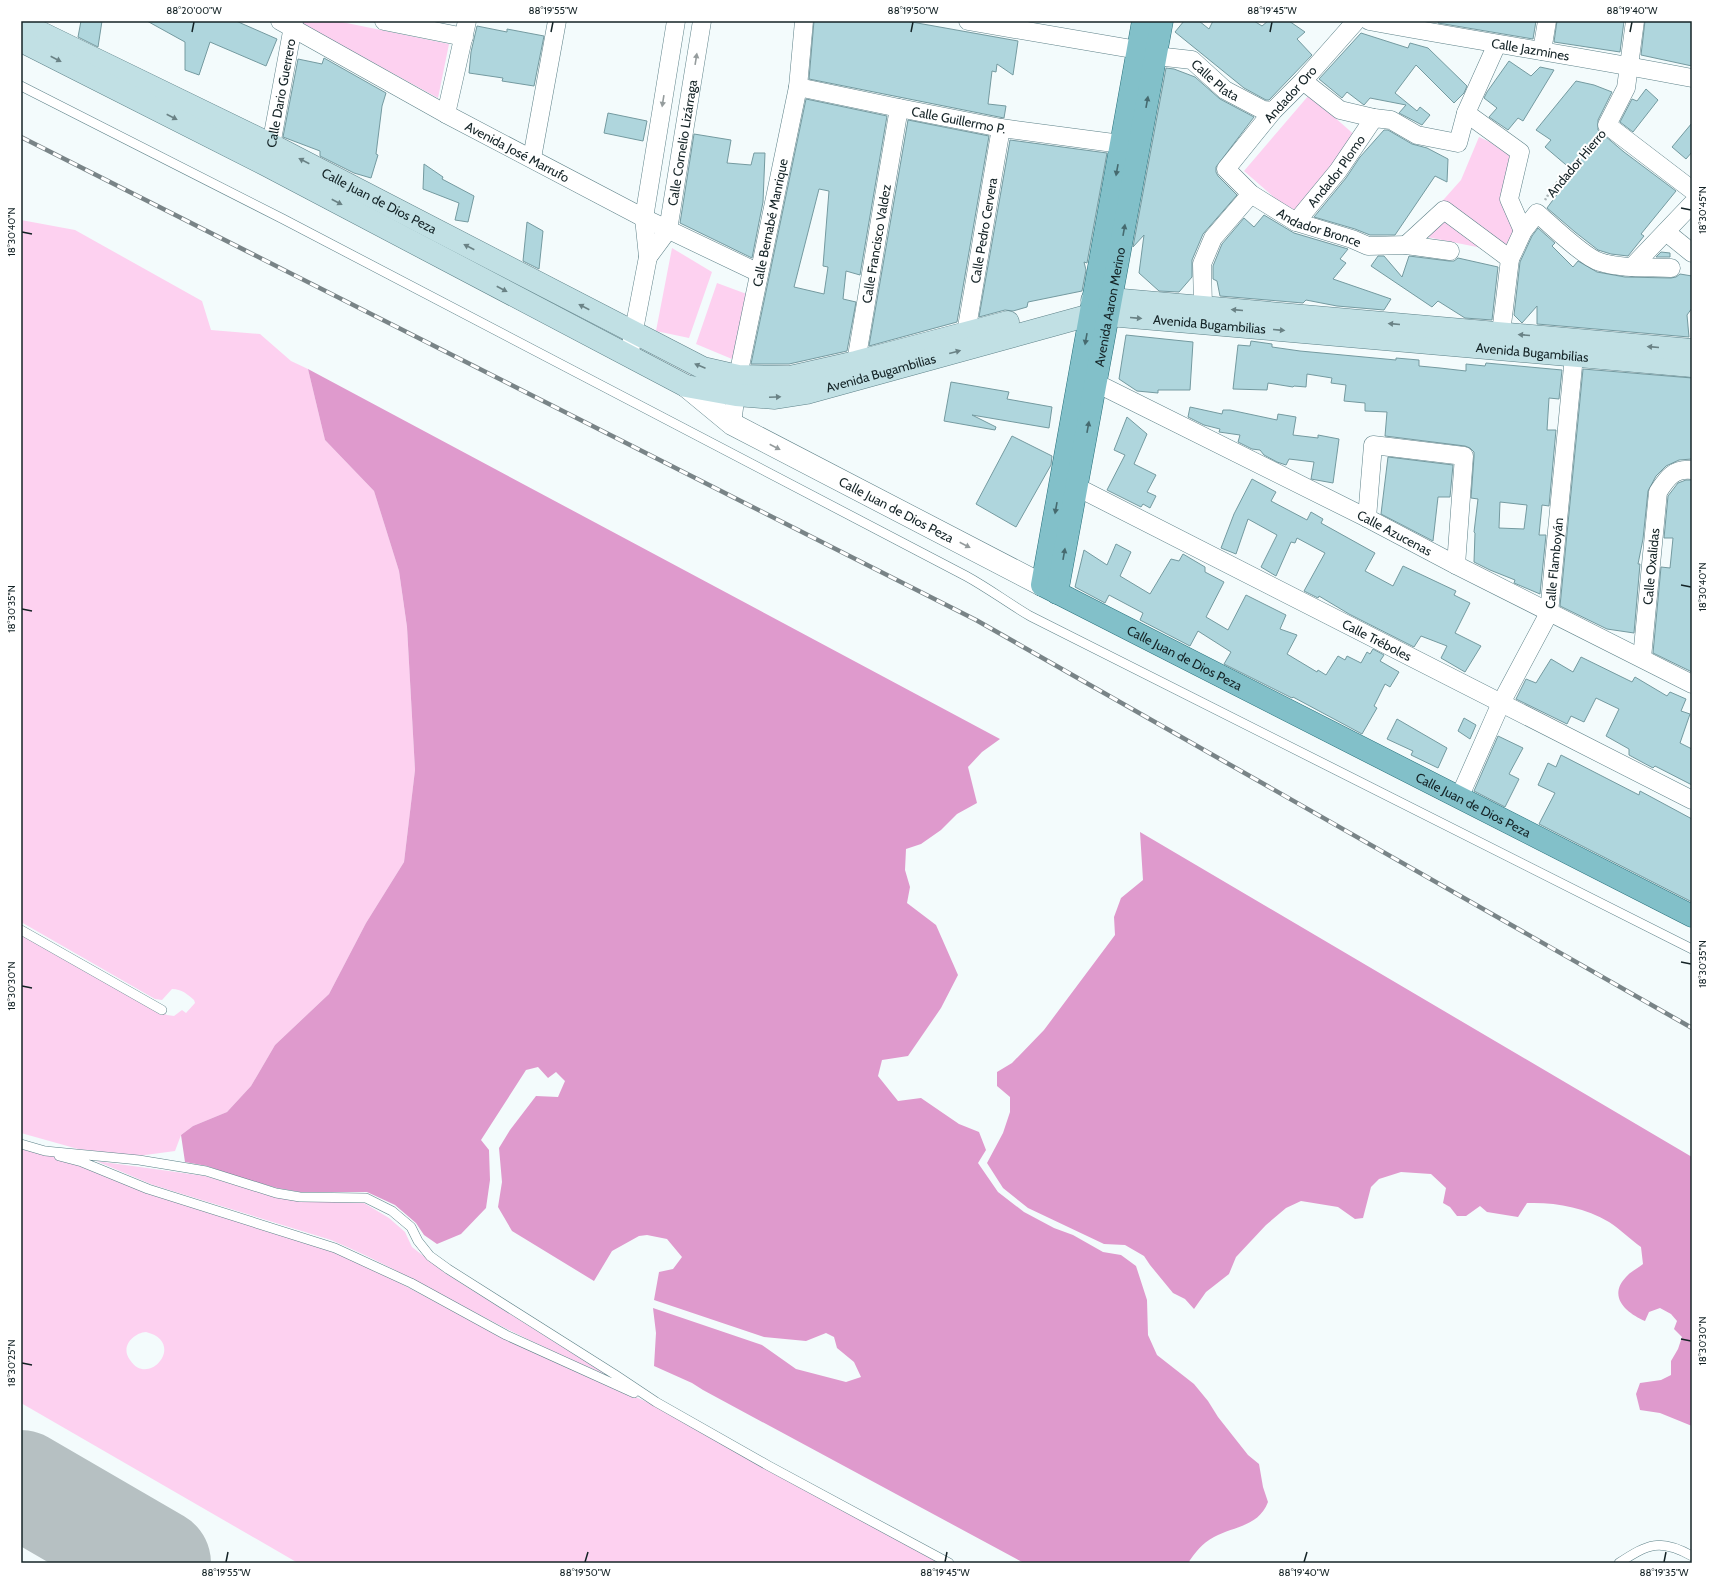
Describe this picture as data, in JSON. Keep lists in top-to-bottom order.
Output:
{
  "streets": {
    "main road": ["Calle Juan de Dios Peza", "Avenida Aaron Merino", "Avenida Bugambilias"],
    "street": [
      "Calle Jazmines",
      "Calle Plata",
      "Calle Dario Guerrero",
      "Andador Oro",
      "Calle Guillermo P.",
      "Calle Cornelio Lizárraga",
      "Avenida José Marrufo",
      "Andador Hierro",
      "Andador Plomo",
      "Calle Bernabé Manrique",
      "Andador Bronce",
      "Calle Pedro Cervera",
      "Calle Francisco Valdez",
      "Calle Azucenas",
      "Calle Flamboyán",
      "Calle Oxalidas",
      "Calle Tréboles"
    ]
  },
  "crossings": [
    ["Calle Jazmines", "Andador Hierro"],
    ["Calle Plata", "Andador Oro"],
    ["Calle Plata", "Avenida Aaron Merino"],
    ["Calle Dario Guerrero", "Avenida José Marrufo"],
    ["Calle Dario Guerrero", "Calle Juan de Dios Peza"],
    ["Andador Oro", "Andador Bronce"],
    ["Calle Guillermo P.", "Calle Bernabé Manrique"],
    ["Calle Guillermo P.", "Calle Pedro Cervera"],
    ["Calle Guillermo P.", "Calle Francisco Valdez"],
    ["Calle Guillermo P.", "Avenida Aaron Merino"],
    ["Calle Cornelio Lizárraga", "Avenida José Marrufo"],
    ["Calle Cornelio Lizárraga", "Calle Juan de Dios Peza"],
    ["Avenida José Marrufo", "Calle Bernabé Manrique"],
    ["Andador Plomo", "Andador Bronce"],
    ["Calle Juan de Dios Peza", "Calle Bernabé Manrique"],
    ["Calle Juan de Dios Peza", "Avenida Aaron Merino"],
    ["Calle Juan de Dios Peza", "Avenida Bugambilias"],
    ["Calle Juan de Dios Peza", "Calle Flamboyán"],
    ["Calle Bernabé Manrique", "Avenida Bugambilias"],
    ["Calle Pedro Cervera", "Avenida Bugambilias"],
    ["Calle Francisco Valdez", "Avenida Bugambilias"],
    ["Avenida Aaron Merino", "Avenida Bugambilias"],
    ["Avenida Aaron Merino", "Calle Azucenas"],
    ["Avenida Aaron Merino", "Calle Tréboles"],
    ["Avenida Bugambilias", "Calle Flamboyán"],
    ["Calle Azucenas", "Calle Flamboyán"],
    ["Calle Azucenas", "Calle Oxalidas"],
    ["Calle Flamboyán", "Calle Tréboles"]
  ],
  "coordinates": [
    "88°20'00\"W",
    "88°19'55\"W",
    "88°19'50\"W",
    "88°19'45\"W",
    "88°19'40\"W",
    "18°30'45\"N",
    "18°30'40\"N",
    "18°30'35\"N",
    "18°30'30\"N",
    "18°30'25\"N",
    "88°19'35\"W"
  ]
}
